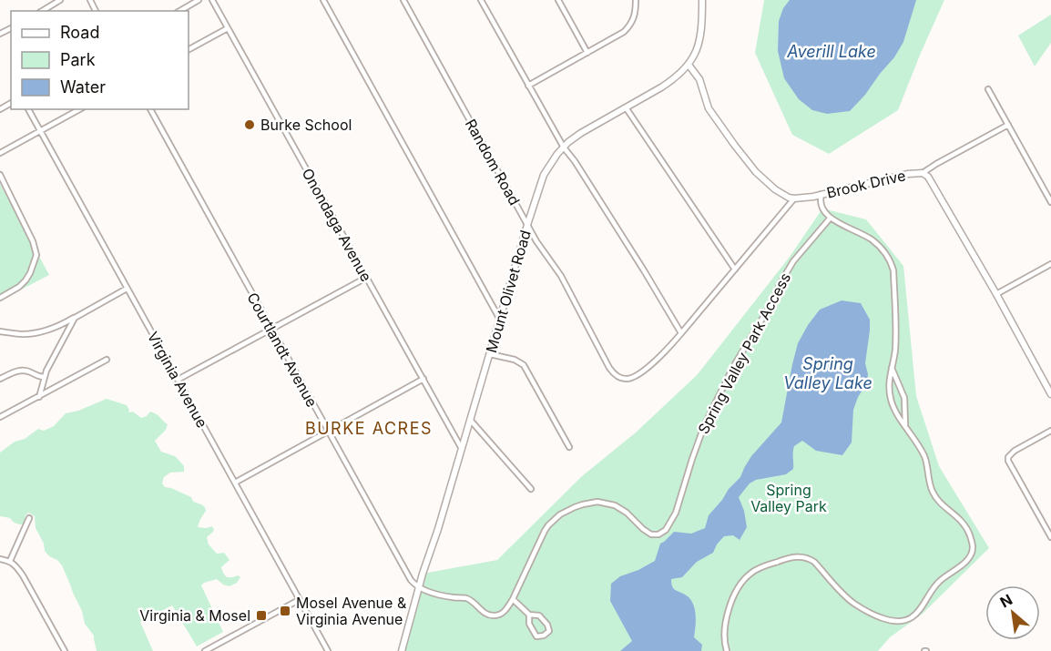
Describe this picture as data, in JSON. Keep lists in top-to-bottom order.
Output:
{
  "streets": {
    "street": [
      "Random Road",
      "Brook Drive",
      "Onondaga Avenue",
      "Mount Olivet Road",
      "Courtlandt Avenue",
      "Spring Valley Park Access",
      "Virginia Avenue"
    ]
  },
  "crossings": [
    ["Random Road", "Mount Olivet Road"],
    ["Onondaga Avenue", "Mount Olivet Road"],
    ["Mount Olivet Road", "Courtlandt Avenue"],
    ["Mount Olivet Road", "Spring Valley Park Access"],
    ["Courtlandt Avenue", "Spring Valley Park Access"]
  ],
  "districts": ["BURKE ACRES"],
  "water": ["Averill Lake", "Spring Valley Lake"],
  "parks": ["Spring Valley Park"],
  "places": {
    "other": ["Burke School"],
    "transit": ["Mosel Avenue & Virginia Avenue", "Virginia & Mosel"]
  },
  "legend": ["Road", "Park", "Water"],
  "north": "top left"
}
